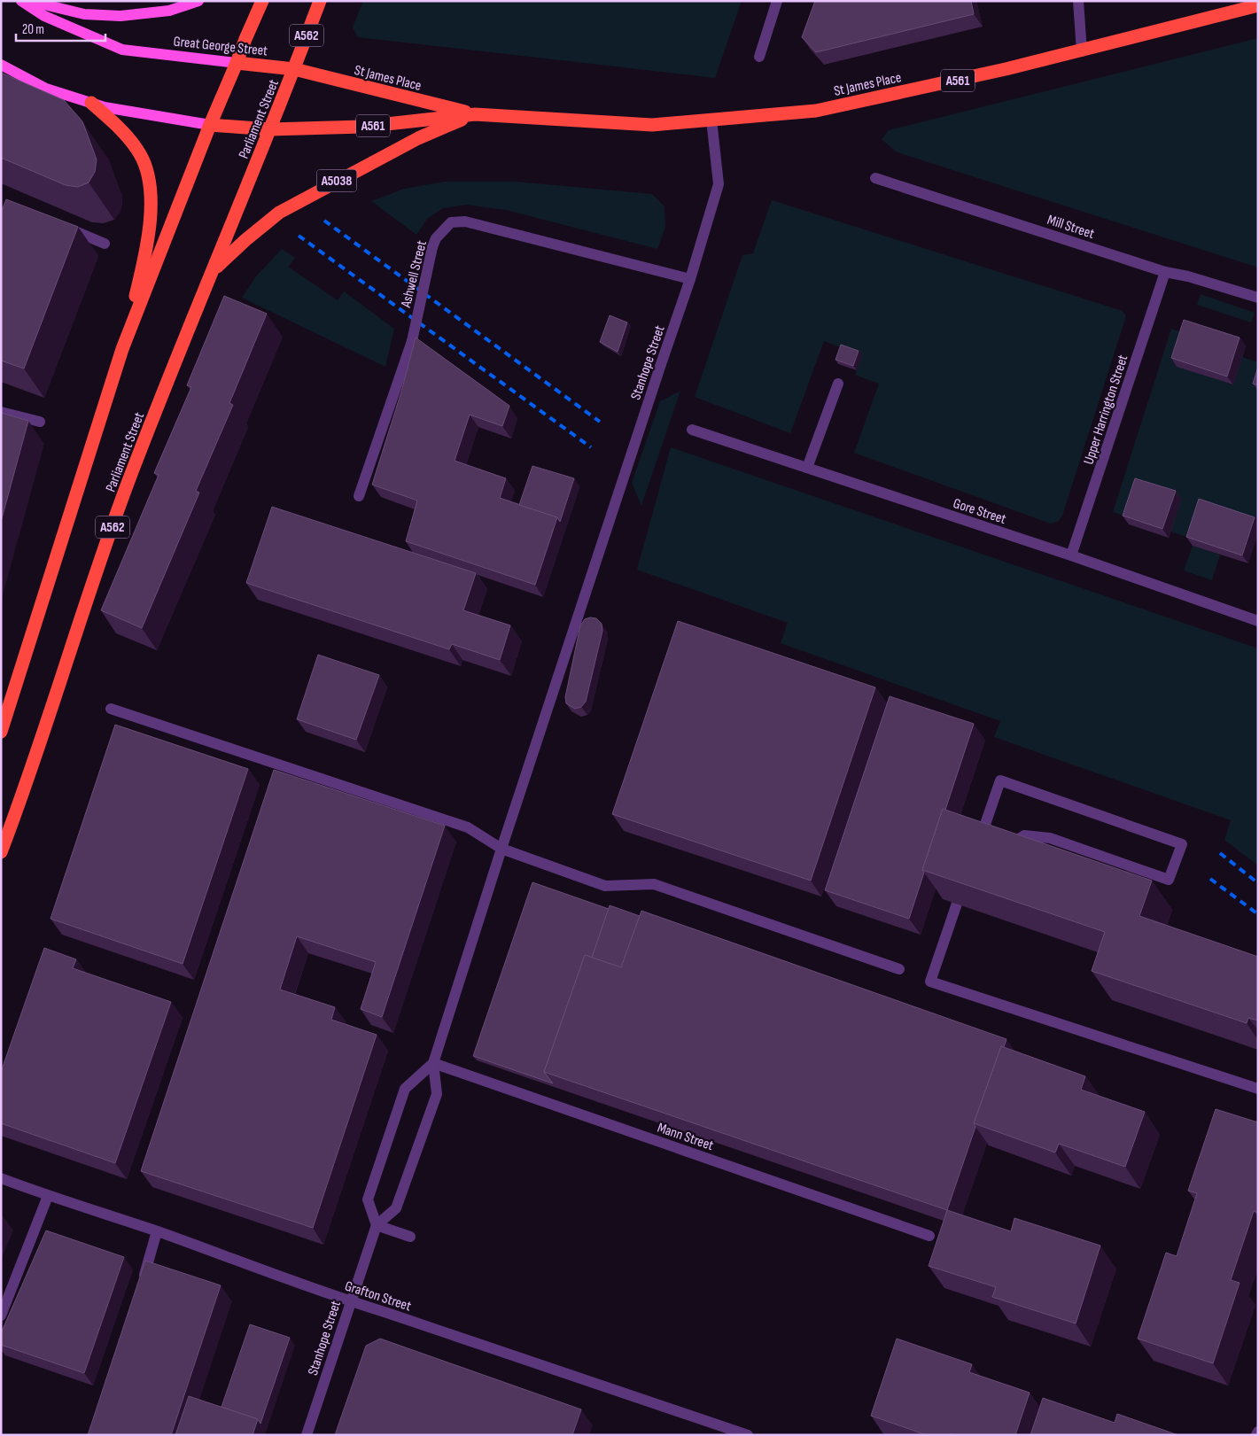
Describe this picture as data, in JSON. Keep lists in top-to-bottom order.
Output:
{
  "streets": {
    "highway": [
      "A562",
      "Great George Street",
      "St James Place",
      "A561",
      "Parliament Street",
      "A5038"
    ],
    "street": [
      "Mill Street",
      "Ashwell Street",
      "Stanhope Street",
      "Upper Harrington Street",
      "Gore Street",
      "Mann Street",
      "Grafton Street"
    ]
  },
  "crossings": [
    ["A562", "Great George Street"],
    ["A562", "St James Place"],
    ["A562", "Parliament Street"],
    ["Great George Street", "St James Place"],
    ["Great George Street", "Parliament Street"],
    ["St James Place", "Parliament Street"],
    ["St James Place", "A5038"],
    ["St James Place", "Stanhope Street"],
    ["Parliament Street", "A5038"],
    ["Mill Street", "Upper Harrington Street"],
    ["Ashwell Street", "Stanhope Street"],
    ["Stanhope Street", "Mann Street"],
    ["Stanhope Street", "Grafton Street"],
    ["Upper Harrington Street", "Gore Street"]
  ],
  "scale_bar": "20 m"
}
